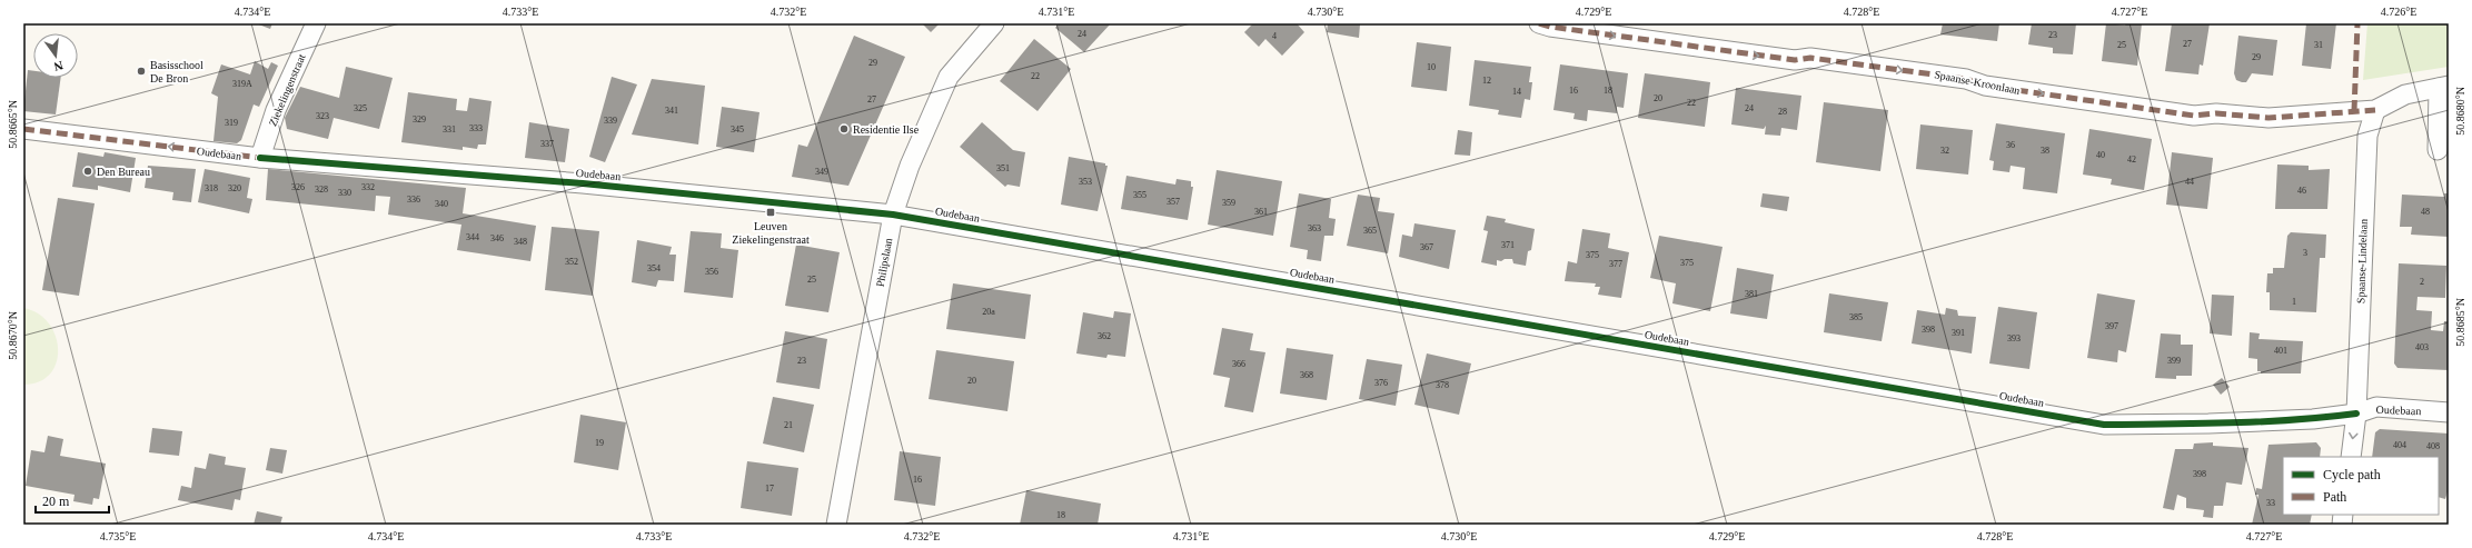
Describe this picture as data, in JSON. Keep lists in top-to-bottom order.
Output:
{
  "streets": {
    "street": [
      "Spaanse-Kroonlaan",
      "Ziekelingenstraat",
      "Oudebaan",
      "Spaanse-Lindelaan",
      "Philipslaan"
    ]
  },
  "crossings": [
    ["Spaanse-Kroonlaan", "Spaanse-Lindelaan"],
    ["Ziekelingenstraat", "Oudebaan"],
    ["Oudebaan", "Spaanse-Lindelaan"],
    ["Oudebaan", "Philipslaan"]
  ],
  "one_way": ["Spaanse-Kroonlaan"],
  "places": {
    "other": ["Basisschool De Bron", "Residentie Ilse", "Den Bureau"],
    "transit": ["Leuven Ziekelingenstraat"]
  },
  "house_numbers": [
    "24",
    "23",
    "4",
    "27",
    "25",
    "31",
    "29",
    "29",
    "10",
    "22",
    "12",
    "319A",
    "16",
    "18",
    "14",
    "20",
    "27",
    "22",
    "325",
    "24",
    "341",
    "28",
    "323",
    "329",
    "339",
    "319",
    "333",
    "331",
    "345",
    "337",
    "36",
    "32",
    "38",
    "40",
    "42",
    "351",
    "349",
    "353",
    "44",
    "326",
    "332",
    "318",
    "320",
    "328",
    "46",
    "330",
    "355",
    "336",
    "357",
    "359",
    "340",
    "361",
    "48",
    "363",
    "365",
    "344",
    "346",
    "348",
    "371",
    "367",
    "3",
    "375",
    "352",
    "375",
    "377",
    "354",
    "356",
    "25",
    "2",
    "381",
    "1",
    "20a",
    "385",
    "397",
    "398",
    "391",
    "362",
    "393",
    "403",
    "401",
    "23",
    "399",
    "366",
    "368",
    "20",
    "376",
    "378",
    "21",
    "19",
    "404",
    "408",
    "398",
    "16",
    "17",
    "33",
    "18"
  ],
  "legend": ["Cycle path", "Path"],
  "scale_bar": "20 m",
  "north": "bottom",
  "coordinates": [
    "4.734°E",
    "4.733°E",
    "4.732°E",
    "4.731°E",
    "4.730°E",
    "4.729°E",
    "4.728°E",
    "4.727°E",
    "4.726°E",
    "50.8680°N",
    "50.8665°N",
    "50.8685°N",
    "50.8670°N",
    "4.735°E"
  ]
}
